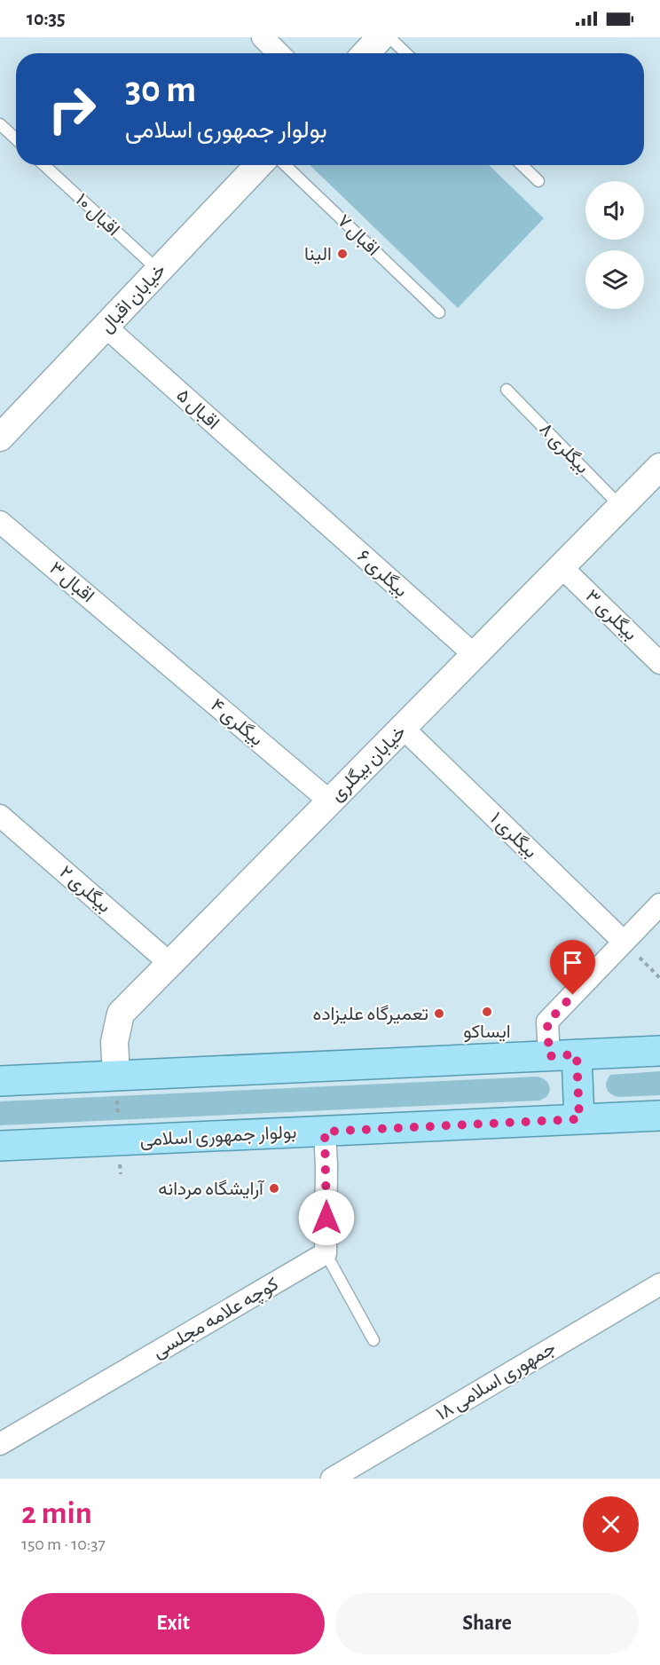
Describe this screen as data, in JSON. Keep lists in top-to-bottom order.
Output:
{
  "streets": {
    "main road": ["بولوار جمهوری اسلامی"],
    "street": [
      "خیابان اقبال",
      "اقبال ۵",
      "بیگلری ۶",
      "اقبال ۳",
      "بیگلری ۳",
      "بیگلری ۴",
      "خیابان بیگلری",
      "بیگلری ۱",
      "بیگلری ۲",
      "کوچه علامه مجلسی",
      "جمهوری اسلامی ۱۸"
    ],
    "lane": ["اقبال ۱۰", "اقبال ۷", "بیگلری ۸"]
  },
  "crossings": [
    ["اقبال ۱۰", "خیابان اقبال"],
    ["خیابان اقبال", "اقبال ۵"],
    ["اقبال ۵", "بیگلری ۶"],
    ["بیگلری ۸", "خیابان بیگلری"],
    ["بیگلری ۶", "خیابان بیگلری"],
    ["اقبال ۳", "بیگلری ۴"],
    ["بیگلری ۳", "خیابان بیگلری"],
    ["بیگلری ۴", "خیابان بیگلری"],
    ["خیابان بیگلری", "بیگلری ۱"],
    ["خیابان بیگلری", "بیگلری ۲"]
  ],
  "places": [
    "الینا",
    "ایساکو",
    "تعمیرگاه علیزاده",
    "آرایشگاه مردانه"
  ],
  "page": {
    "status": "10:35",
    "turn": ["30 m", "بولوار جمهوری اسلامی"],
    "heading": ["2 min", "150 m · 10:37"],
    "buttons": ["Exit", "Share"]
  }
}
